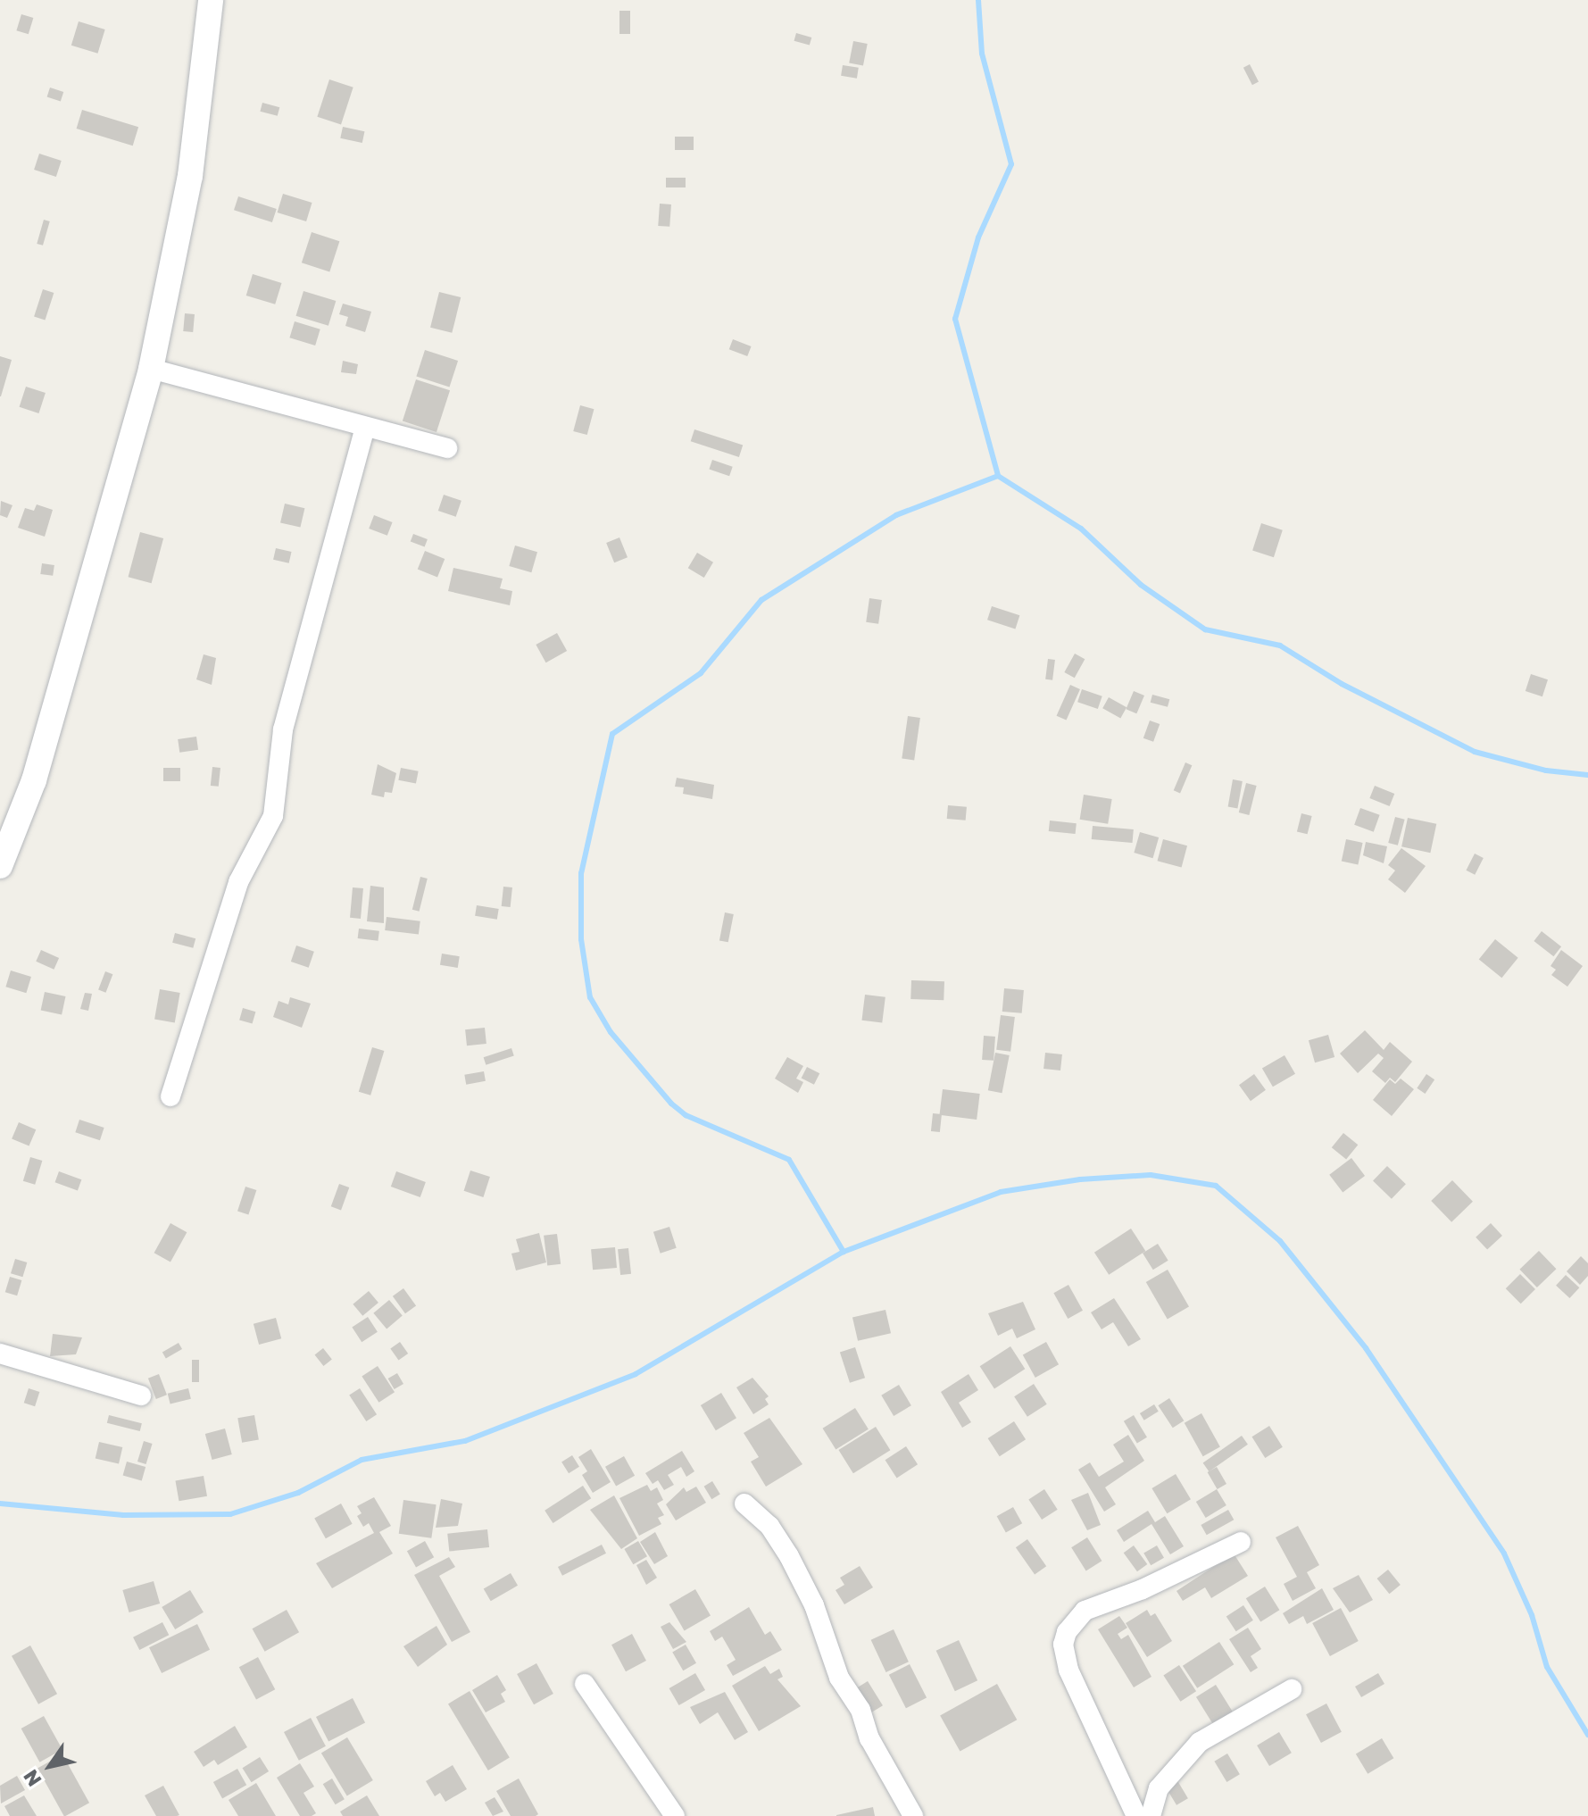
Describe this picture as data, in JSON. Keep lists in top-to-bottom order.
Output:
{
  "north": "bottom left"
}
